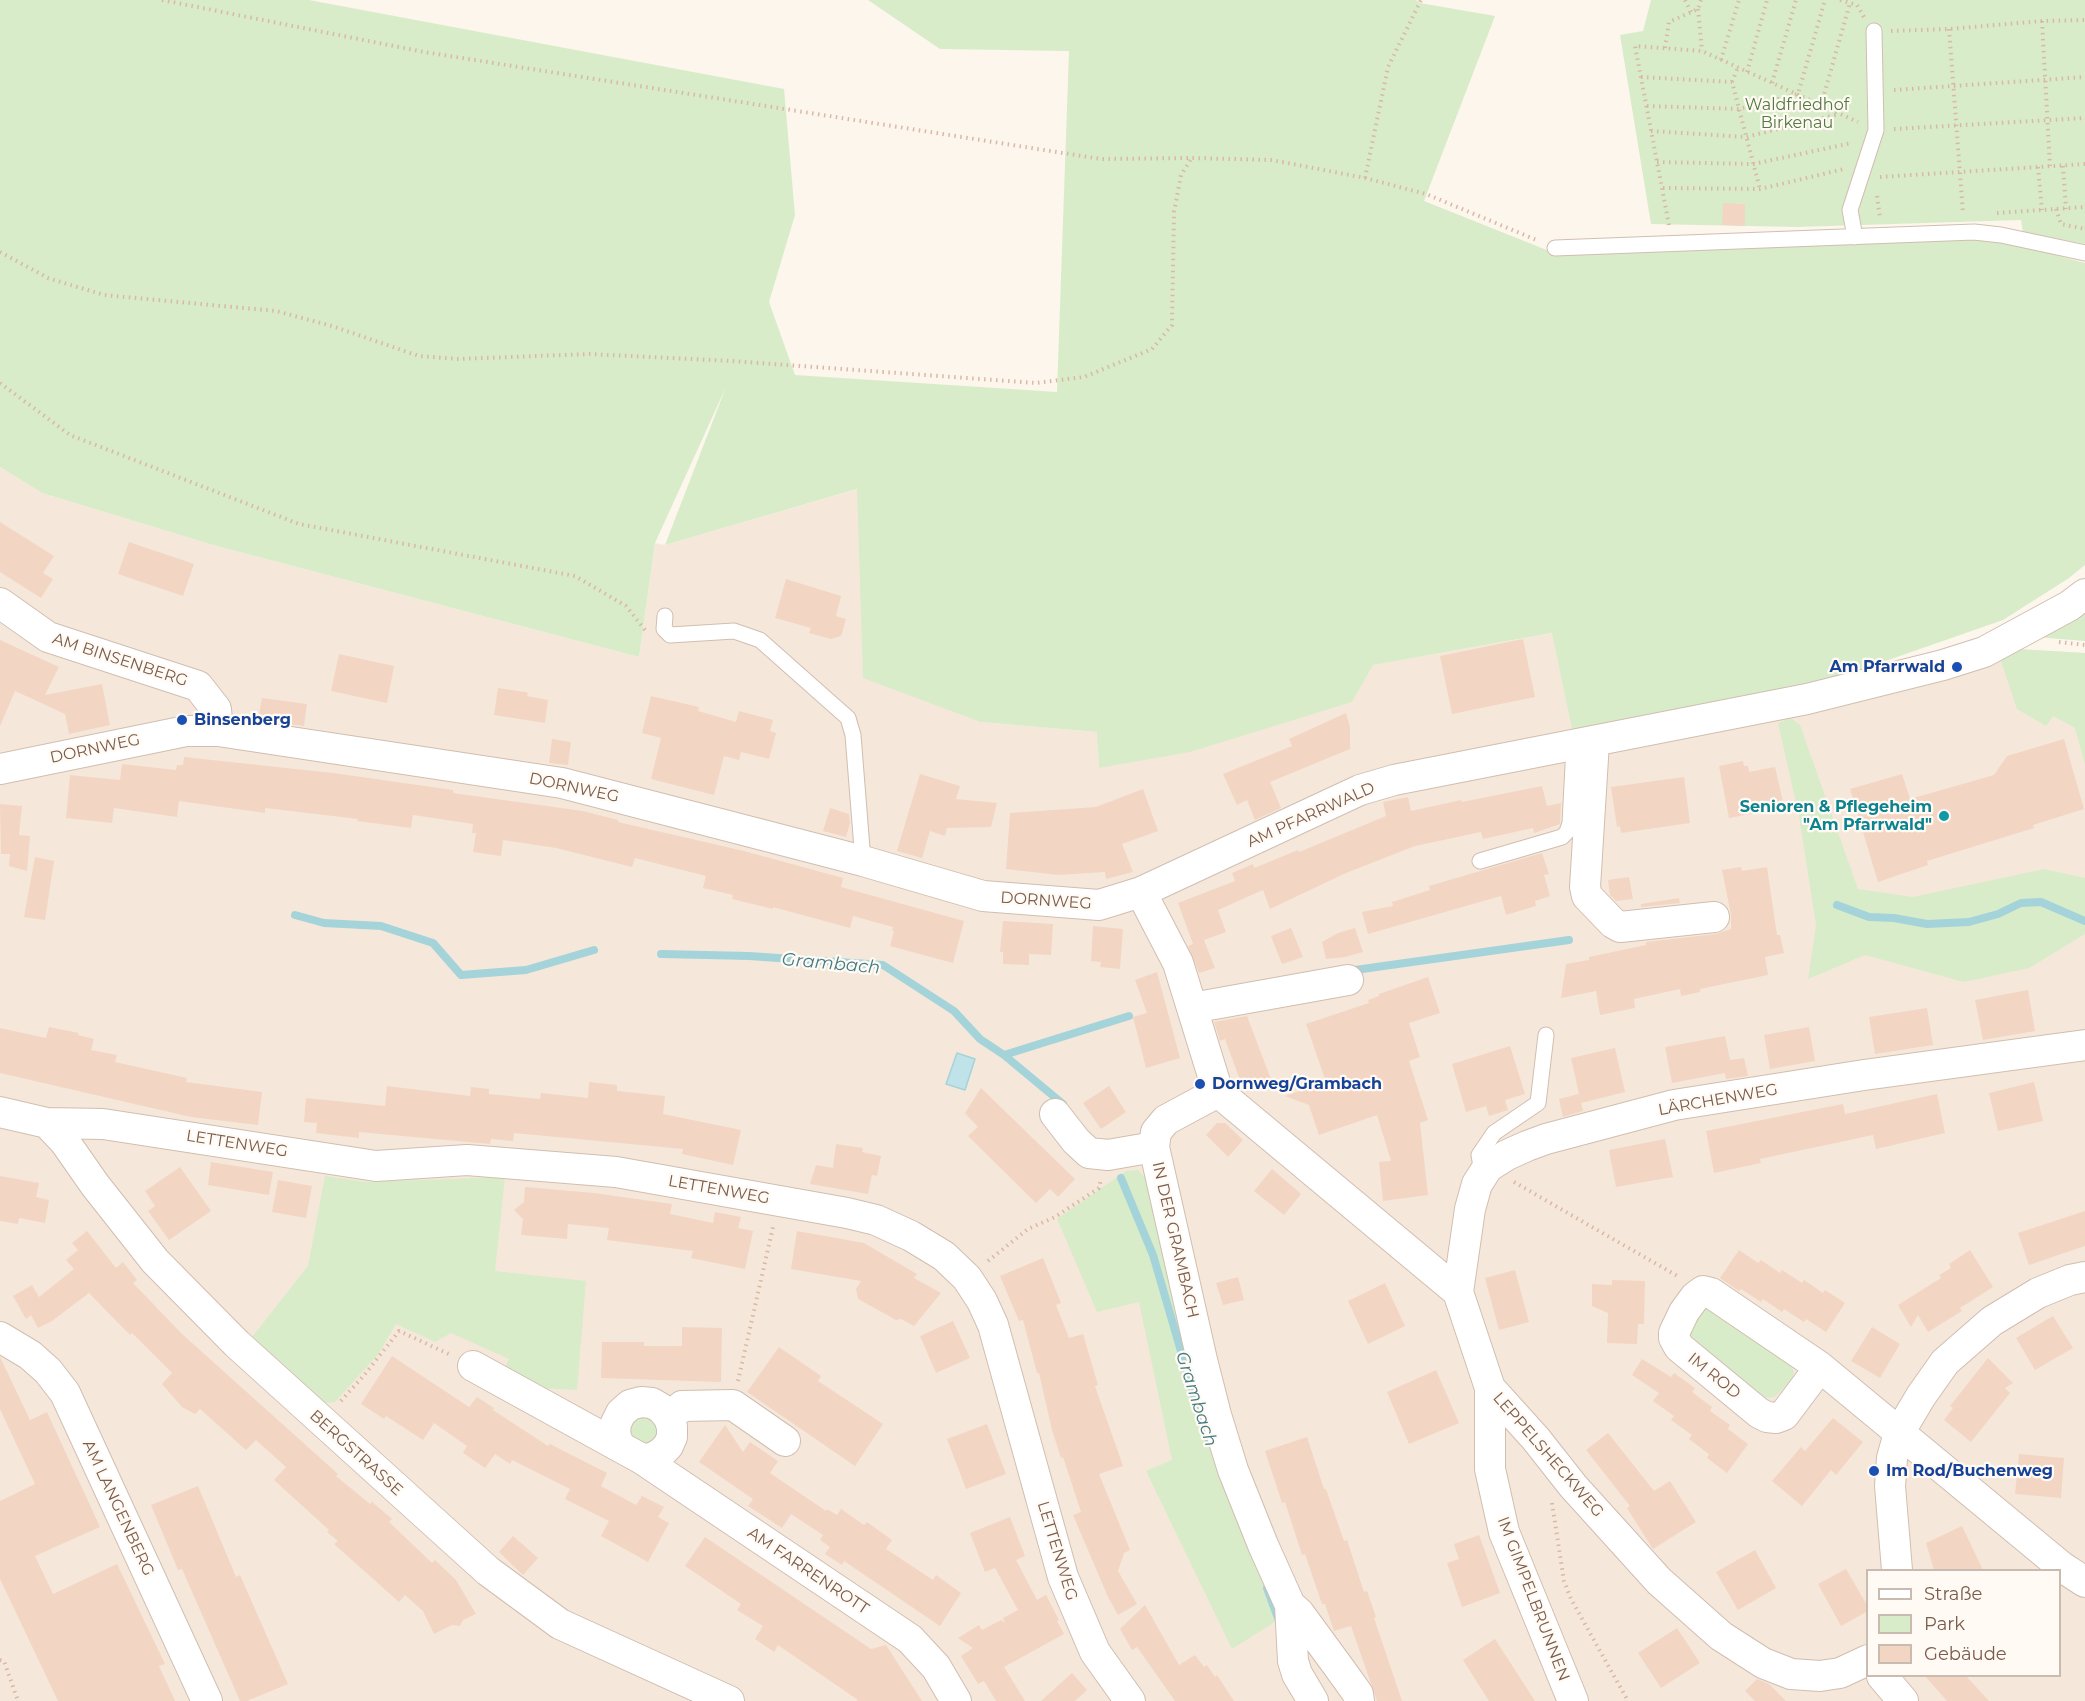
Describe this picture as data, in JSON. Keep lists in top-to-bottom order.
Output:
{
  "streets": {
    "street": [
      "AM BINSENBERG",
      "DORNWEG",
      "AM PFARRWALD",
      "LÄRCHENWEG",
      "LETTENWEG",
      "IN DER GRAMBACH",
      "IM ROD",
      "BERGSTRASSE",
      "LEPPELSHECKWEG",
      "AM LANGENBERG",
      "AM FARRENROTT",
      "IM GIMPELBRUNNEN"
    ]
  },
  "crossings": [
    ["AM BINSENBERG", "DORNWEG"],
    ["DORNWEG", "AM PFARRWALD"],
    ["LETTENWEG", "BERGSTRASSE"],
    ["LEPPELSHECKWEG", "IM GIMPELBRUNNEN"]
  ],
  "water": ["Grambach"],
  "parks": ["Waldfriedhof Birkenau"],
  "places": [
    "Am Pfarrwald",
    "Binsenberg",
    "Senioren & Pflegeheim \"Am Pfarrwald\"",
    "Dornweg/Grambach",
    "Im Rod/Buchenweg"
  ],
  "legend": ["Straße", "Park", "Gebäude"]
}
